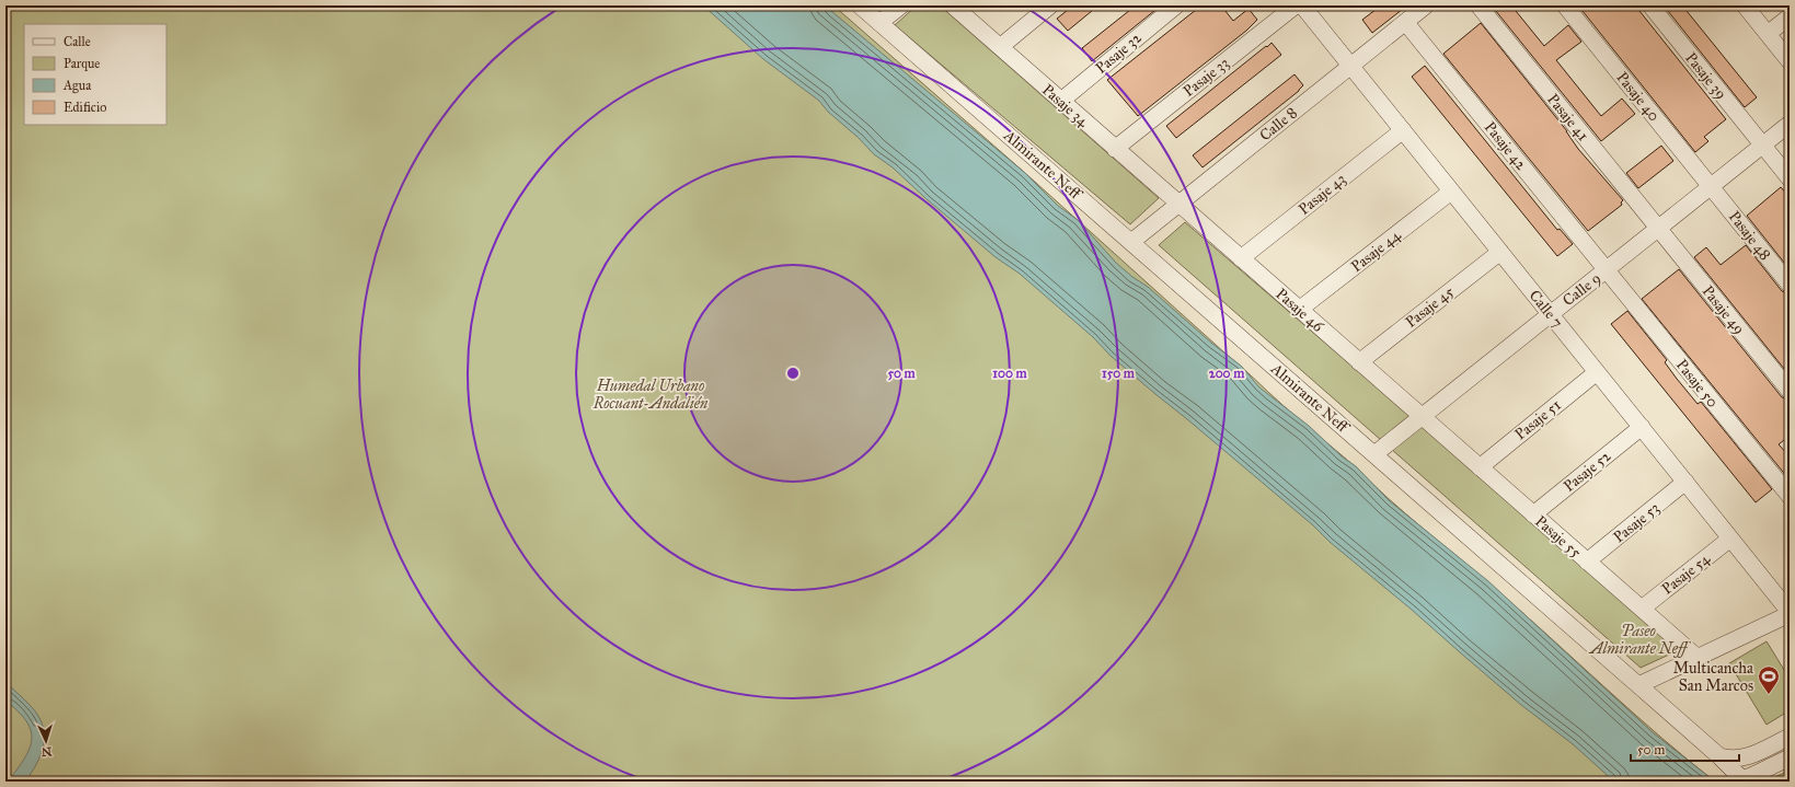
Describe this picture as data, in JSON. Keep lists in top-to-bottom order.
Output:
{
  "streets": {
    "street": [
      "Pasaje 32",
      "Pasaje 39",
      "Pasaje 33",
      "Pasaje 40",
      "Pasaje 34",
      "Pasaje 41",
      "Calle 8",
      "Pasaje 42",
      "Almirante Neff",
      "Pasaje 43",
      "Pasaje 48",
      "Pasaje 44",
      "Calle 9",
      "Pasaje 45",
      "Calle 7",
      "Pasaje 46",
      "Pasaje 49",
      "Pasaje 50",
      "Pasaje 51",
      "Pasaje 52",
      "Pasaje 53",
      "Pasaje 55",
      "Pasaje 54"
    ]
  },
  "crossings": [
    ["Pasaje 32", "Pasaje 34"],
    ["Pasaje 39", "Calle 9"],
    ["Pasaje 33", "Pasaje 34"],
    ["Pasaje 40", "Pasaje 48"],
    ["Pasaje 40", "Calle 9"],
    ["Pasaje 34", "Calle 8"],
    ["Pasaje 34", "Pasaje 46"],
    ["Pasaje 41", "Calle 9"],
    ["Pasaje 41", "Pasaje 49"],
    ["Calle 8", "Pasaje 42"],
    ["Calle 8", "Almirante Neff"],
    ["Calle 8", "Calle 7"],
    ["Calle 8", "Pasaje 46"],
    ["Pasaje 42", "Calle 9"],
    ["Pasaje 42", "Pasaje 50"],
    ["Almirante Neff", "Calle 9"],
    ["Pasaje 43", "Calle 7"],
    ["Pasaje 43", "Pasaje 46"],
    ["Pasaje 48", "Calle 9"],
    ["Pasaje 44", "Calle 7"],
    ["Pasaje 44", "Pasaje 46"],
    ["Calle 9", "Calle 7"],
    ["Calle 9", "Pasaje 46"],
    ["Calle 9", "Pasaje 49"],
    ["Calle 9", "Pasaje 50"],
    ["Calle 9", "Pasaje 55"],
    ["Pasaje 45", "Calle 7"],
    ["Pasaje 45", "Pasaje 46"],
    ["Calle 7", "Pasaje 51"],
    ["Calle 7", "Pasaje 52"],
    ["Calle 7", "Pasaje 53"],
    ["Calle 7", "Pasaje 54"],
    ["Pasaje 46", "Pasaje 55"],
    ["Pasaje 51", "Pasaje 55"],
    ["Pasaje 52", "Pasaje 55"],
    ["Pasaje 53", "Pasaje 55"],
    ["Pasaje 55", "Pasaje 54"]
  ],
  "parks": ["Humedal Urbano Rocuant-Andalién", "Paseo Almirante Neff"],
  "places": {
    "sports": ["Multicancha San Marcos"]
  },
  "legend": [
    "Calle",
    "Parque",
    "Agua",
    "Edificio"
  ],
  "scale_bar": "50 m",
  "north": "bottom",
  "rings": [
    "50 m",
    "100 m",
    "150 m",
    "200 m"
  ]
}
